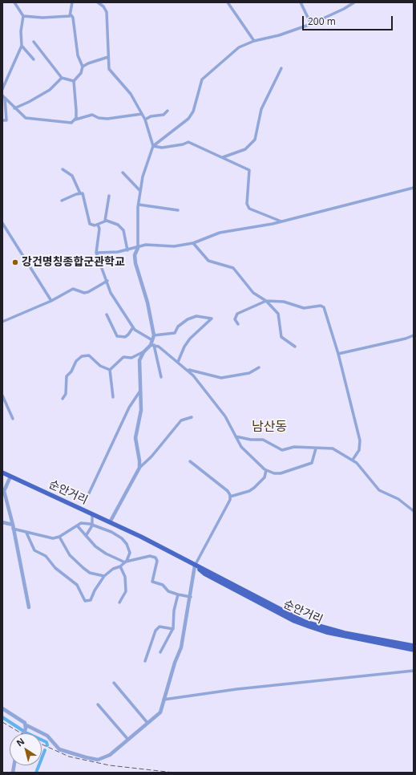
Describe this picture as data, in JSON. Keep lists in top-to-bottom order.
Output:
{
  "streets": {
    "main road": ["순안거리"]
  },
  "districts": ["남산동"],
  "places": ["강건명칭종합군관학교"],
  "scale_bar": "200 m",
  "north": "top left"
}
